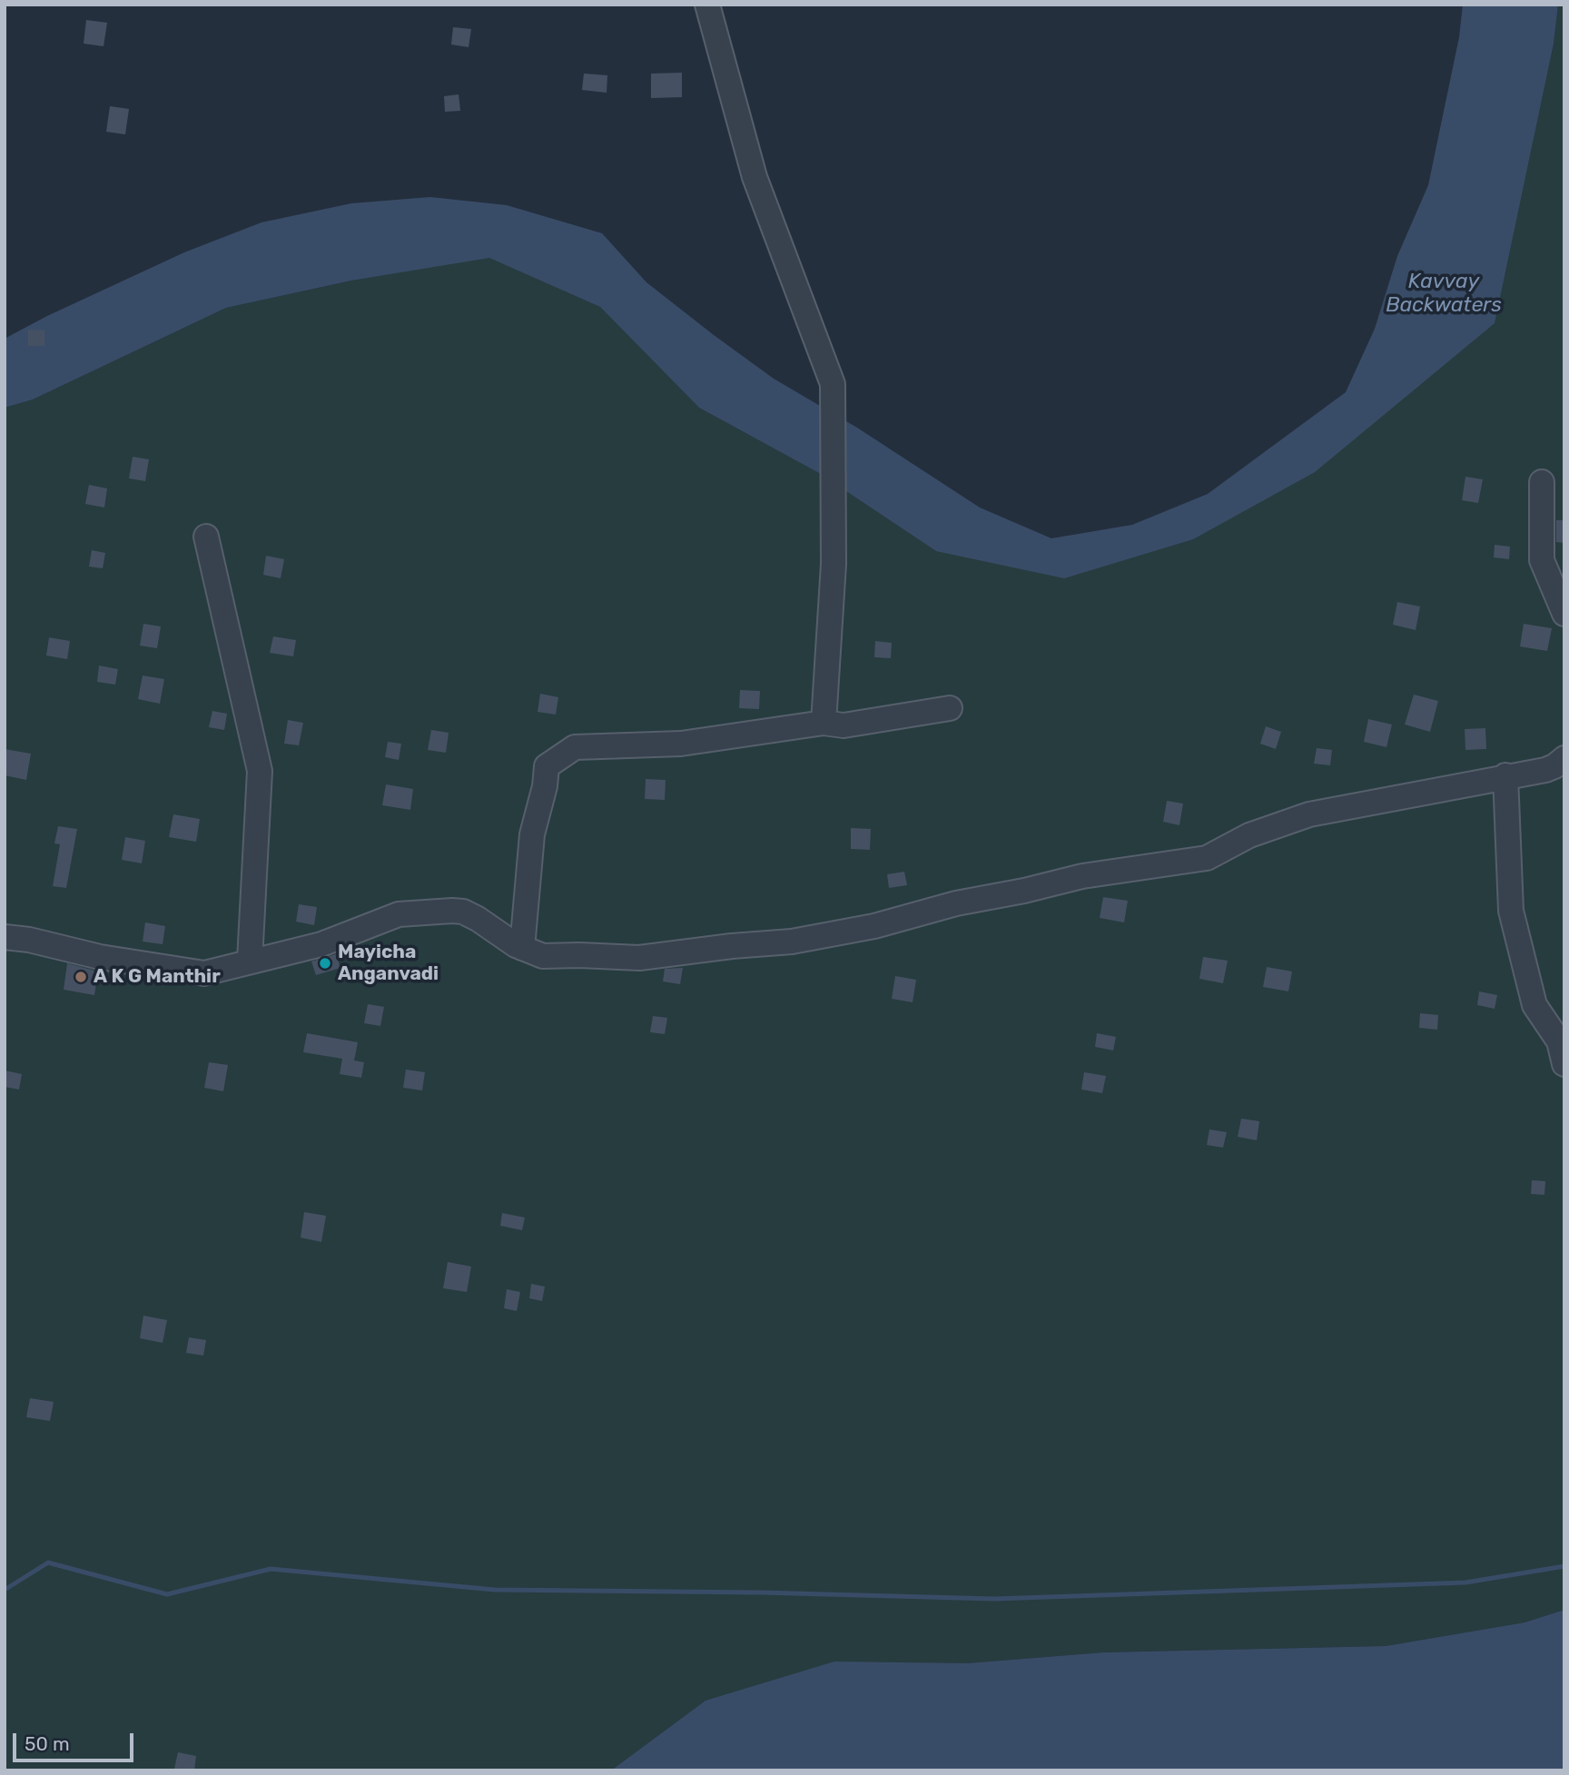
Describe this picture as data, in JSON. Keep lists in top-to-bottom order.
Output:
{
  "water": ["Kavvay Backwaters"],
  "places": ["Mayicha Anganvadi", "A K G Manthir"],
  "scale_bar": "50 m"
}
